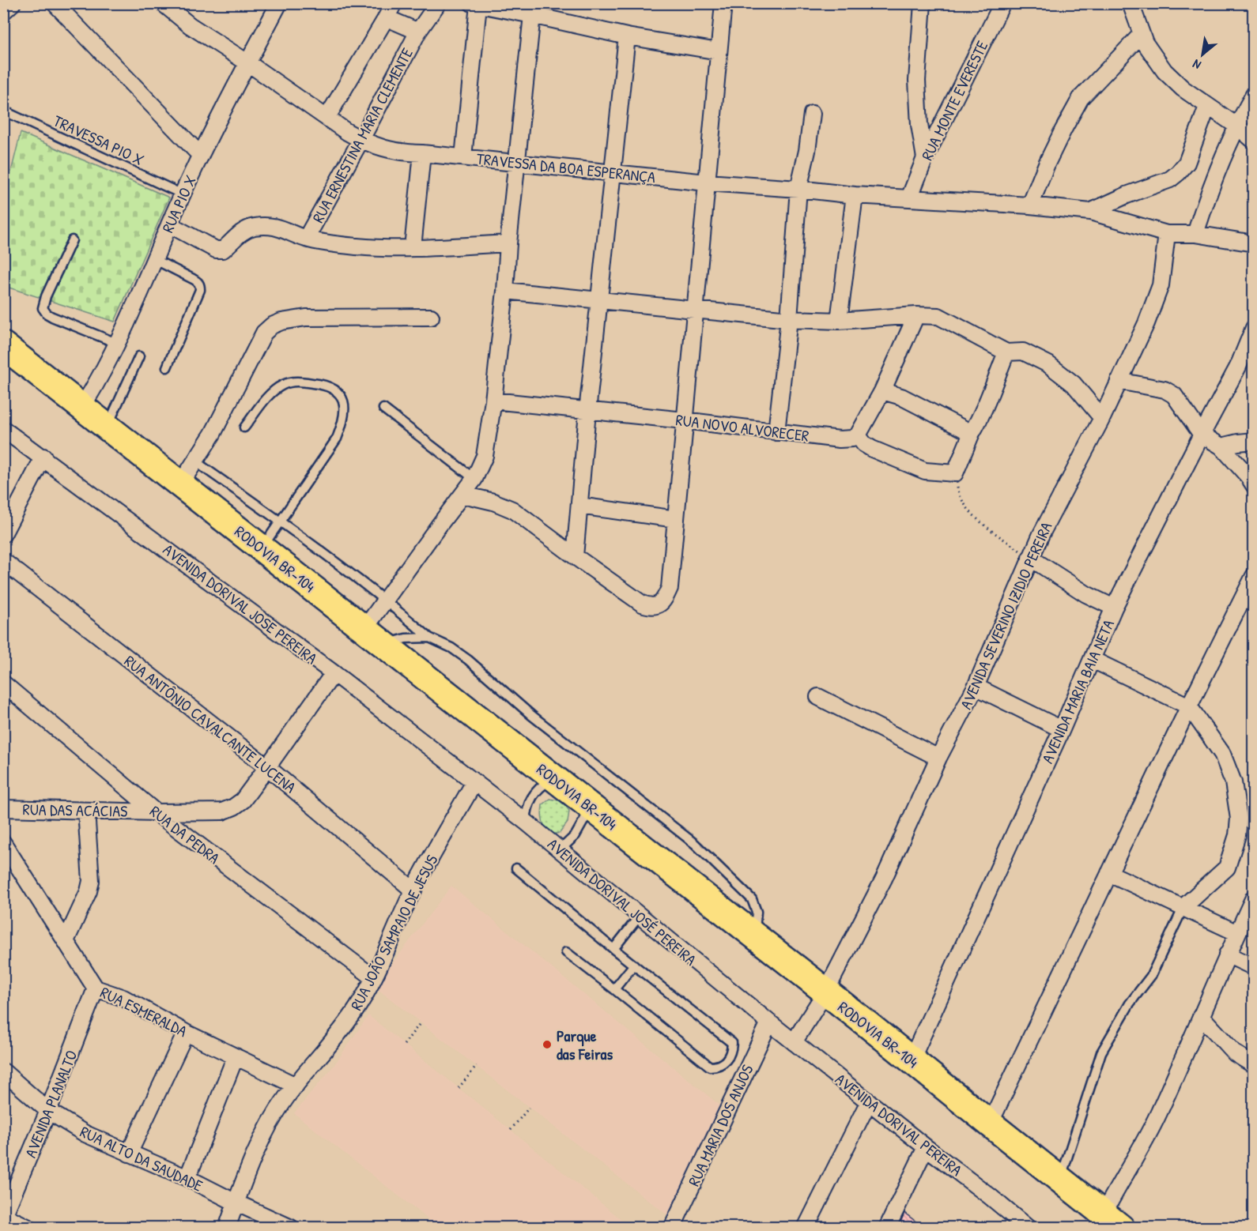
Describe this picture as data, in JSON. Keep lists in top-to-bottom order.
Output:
{
  "streets": {
    "highway": ["RODOVIA BR-104"],
    "street": [
      "RUA MONTE EVERESTE",
      "RUA ERNESTINA MARIA CLEMENTE",
      "TRAVESSA DA BOA ESPERANÇA",
      "RUA PIO X",
      "RUA NOVO ALVORECER",
      "AVENIDA DORIVAL JOSE PEREIRA",
      "AVENIDA SEVERINO IZIDIO PEREIRA",
      "AVENIDA MARIA BAIA NETA",
      "RUA ANTÔNIO CAVALCANTE LUCENA",
      "RUA DAS ACÁCIAS",
      "RUA DA PEDRA",
      "AVENIDA DORIVAL JOSÉ PEREIRA",
      "RUA JOÃO SAMPAIO DE JESUS",
      "RUA ESMERALDA",
      "AVENIDA PLANALTO",
      "AVENIDA DORIVAL PEREIRA",
      "RUA MARIA DOS ANJOS",
      "RUA ALTO DA SAUDADE"
    ],
    "lane": ["TRAVESSA PIO X"]
  },
  "crossings": [
    ["RUA MONTE EVERESTE", "TRAVESSA DA BOA ESPERANÇA"],
    ["RUA ERNESTINA MARIA CLEMENTE", "TRAVESSA DA BOA ESPERANÇA"],
    ["TRAVESSA PIO X", "RUA PIO X"],
    ["TRAVESSA DA BOA ESPERANÇA", "RUA PIO X"],
    ["TRAVESSA DA BOA ESPERANÇA", "AVENIDA SEVERINO IZIDIO PEREIRA"],
    ["RUA PIO X", "RODOVIA BR-104"],
    ["RODOVIA BR-104", "AVENIDA SEVERINO IZIDIO PEREIRA"],
    ["RODOVIA BR-104", "AVENIDA MARIA BAIA NETA"],
    ["RODOVIA BR-104", "AVENIDA DORIVAL JOSÉ PEREIRA"],
    ["AVENIDA DORIVAL JOSE PEREIRA", "RUA DAS ACÁCIAS"],
    ["AVENIDA DORIVAL JOSE PEREIRA", "AVENIDA DORIVAL JOSÉ PEREIRA"],
    ["AVENIDA DORIVAL JOSE PEREIRA", "RUA JOÃO SAMPAIO DE JESUS"],
    ["AVENIDA SEVERINO IZIDIO PEREIRA", "AVENIDA DORIVAL PEREIRA"],
    ["RUA ANTÔNIO CAVALCANTE LUCENA", "RUA DAS ACÁCIAS"],
    ["RUA ANTÔNIO CAVALCANTE LUCENA", "RUA JOÃO SAMPAIO DE JESUS"],
    ["RUA DAS ACÁCIAS", "RUA DA PEDRA"],
    ["RUA DA PEDRA", "RUA JOÃO SAMPAIO DE JESUS"],
    ["AVENIDA DORIVAL JOSÉ PEREIRA", "RUA JOÃO SAMPAIO DE JESUS"],
    ["AVENIDA DORIVAL JOSÉ PEREIRA", "AVENIDA DORIVAL PEREIRA"],
    ["AVENIDA DORIVAL JOSÉ PEREIRA", "RUA MARIA DOS ANJOS"],
    ["RUA JOÃO SAMPAIO DE JESUS", "RUA ESMERALDA"],
    ["RUA JOÃO SAMPAIO DE JESUS", "RUA ALTO DA SAUDADE"],
    ["RUA ESMERALDA", "AVENIDA PLANALTO"],
    ["AVENIDA PLANALTO", "RUA ALTO DA SAUDADE"],
    ["AVENIDA DORIVAL PEREIRA", "RUA MARIA DOS ANJOS"]
  ],
  "places": ["Parque das Feiras"],
  "north": "bottom left"
}
